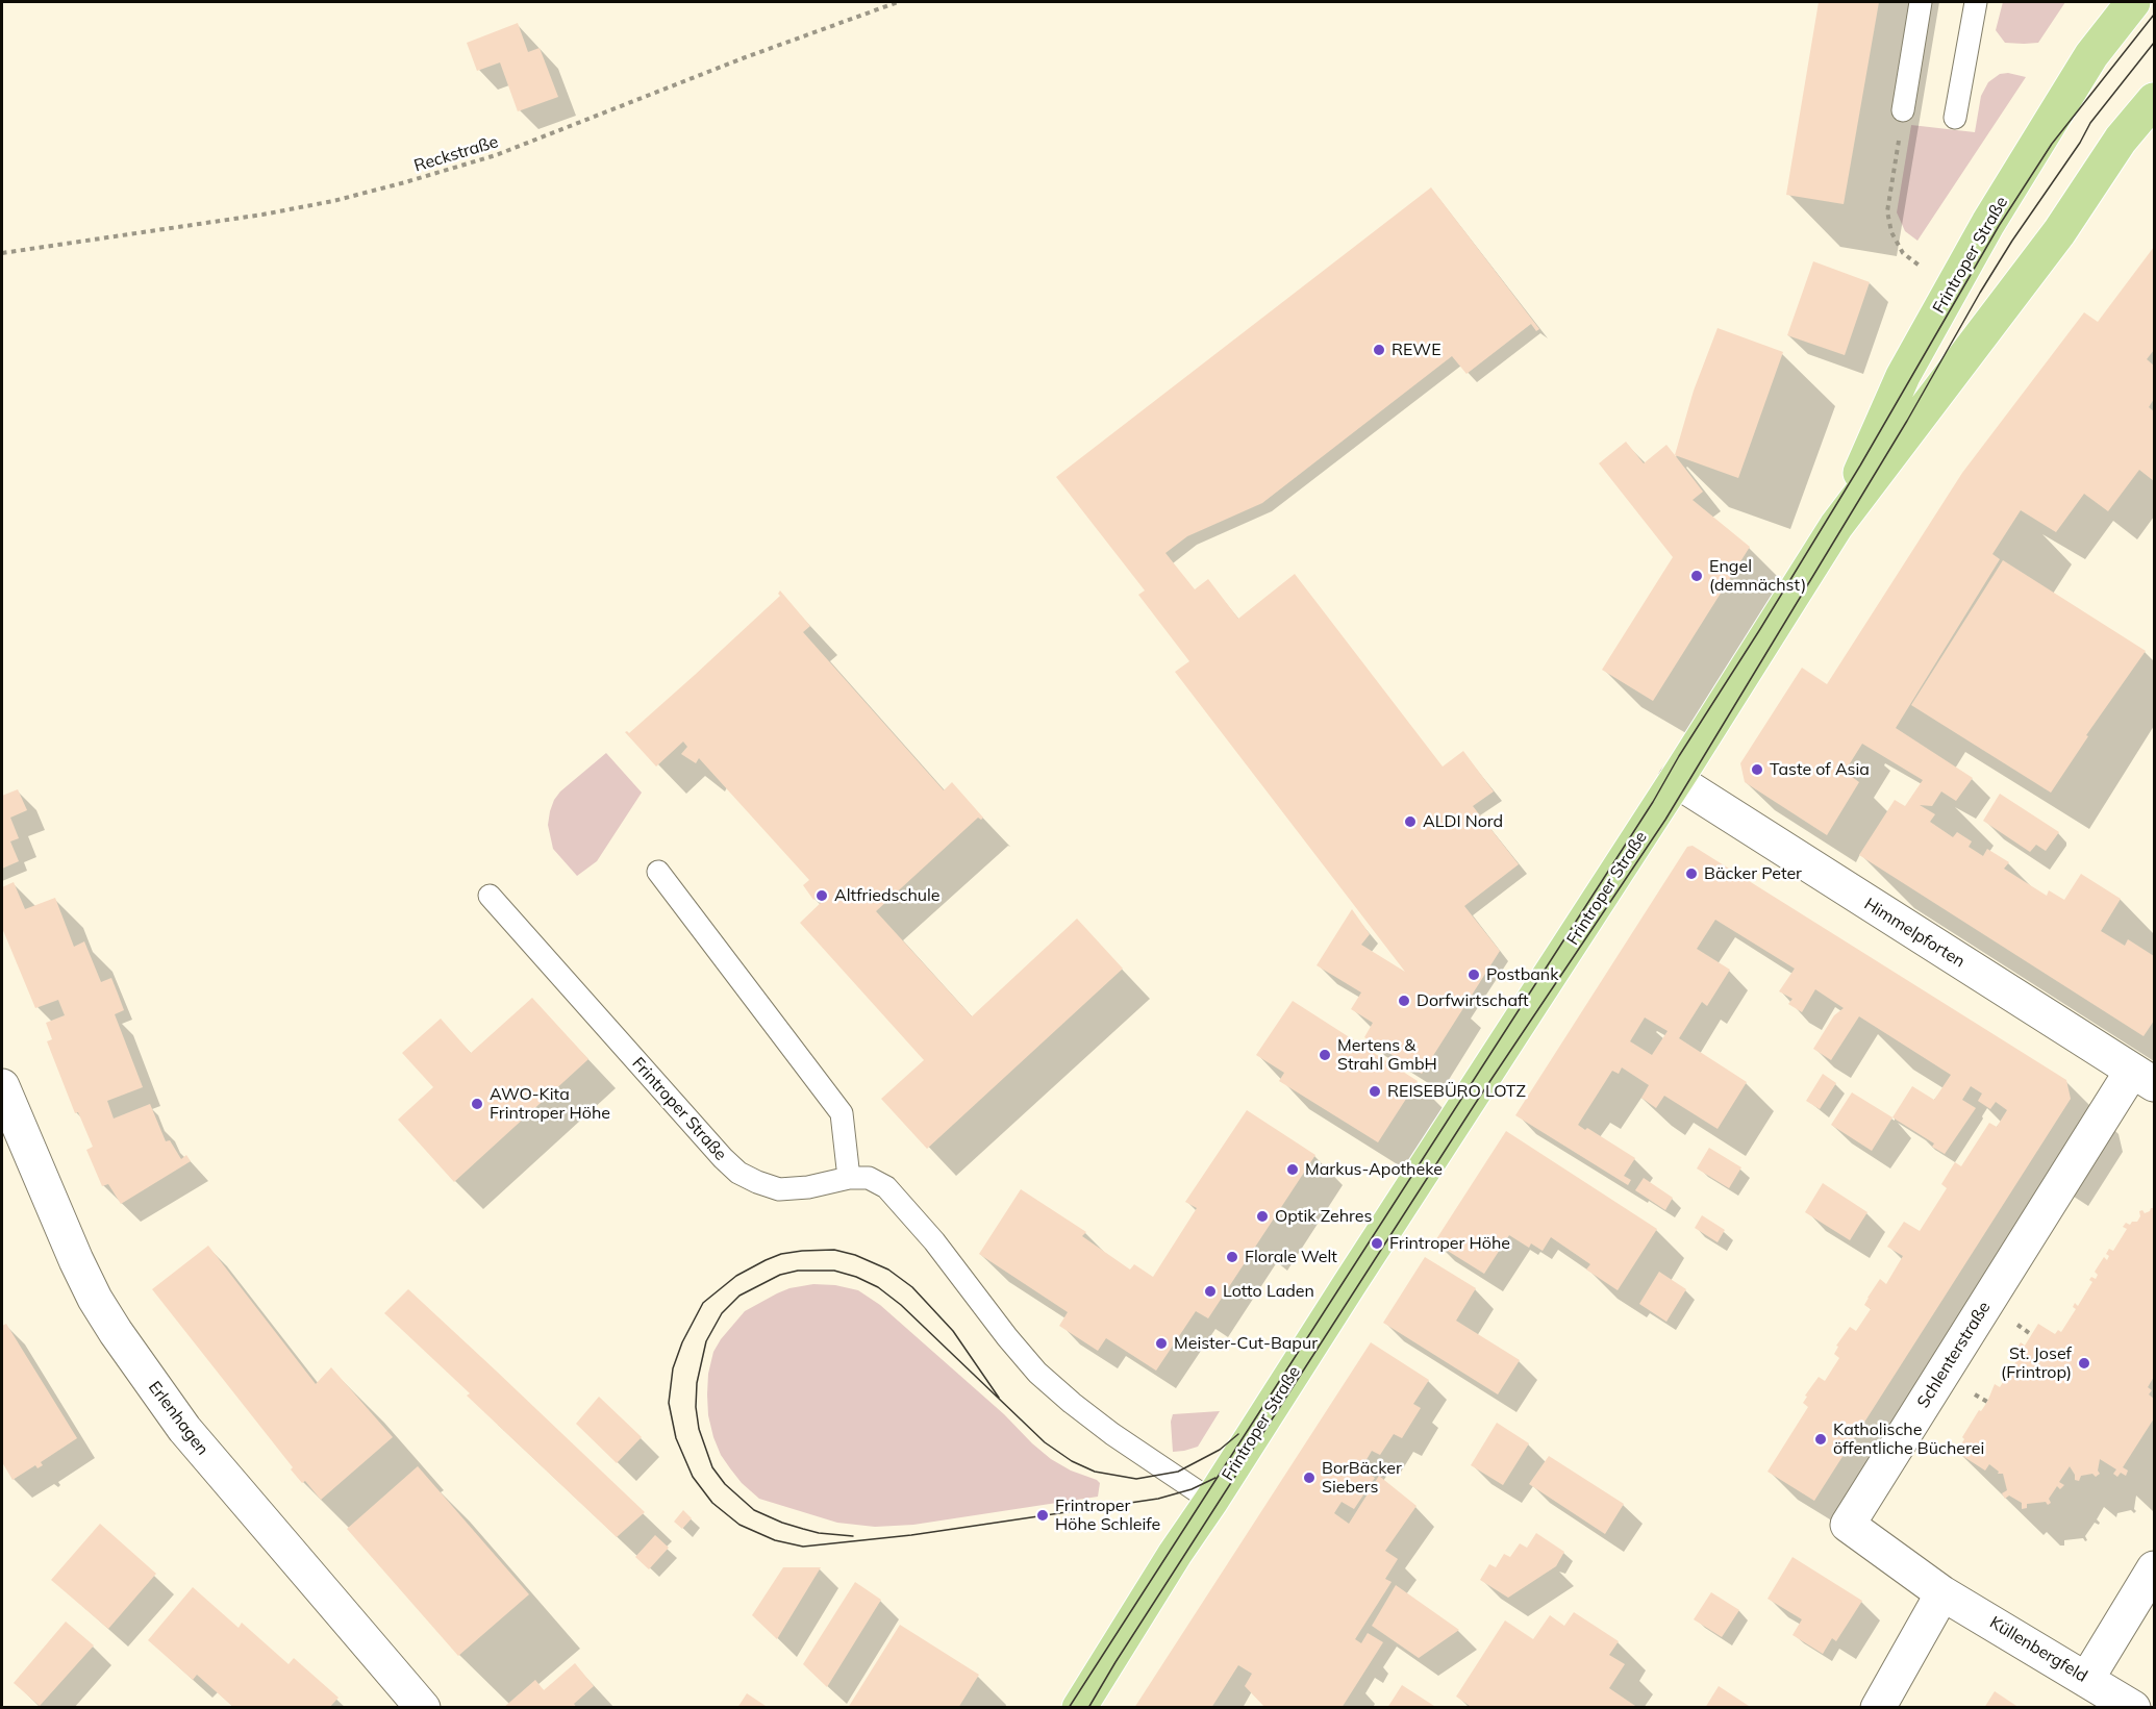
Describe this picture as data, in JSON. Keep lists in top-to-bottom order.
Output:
{
  "streets": {
    "main road": ["Frintroper Straße"],
    "street": [
      "Himmelpforten",
      "Schlenterstraße",
      "Erlenhagen",
      "Küllenbergfeld"
    ],
    "path": ["Reckstraße"]
  },
  "crossings": [
    ["Frintroper Straße", "Himmelpforten"],
    ["Himmelpforten", "Schlenterstraße"],
    ["Schlenterstraße", "Küllenbergfeld"]
  ],
  "places": [
    "REWE",
    "Engel (demnächst)",
    "Taste of Asia",
    "ALDI Nord",
    "Bäcker Peter",
    "Altfriedschule",
    "Postbank",
    "Dorfwirtschaft",
    "Mertens & Strahl GmbH",
    "REISEBÜRO LOTZ",
    "AWO-Kita Frintroper Höhe",
    "Markus-Apotheke",
    "Optik Zehres",
    "Frintroper Höhe",
    "Florale Welt",
    "Lotto Laden",
    "Meister-Cut-Bapur",
    "St. Josef (Frintrop)",
    "Katholische öffentliche Bücherei",
    "BorBäcker Siebers",
    "Frintroper Höhe Schleife"
  ]
}
